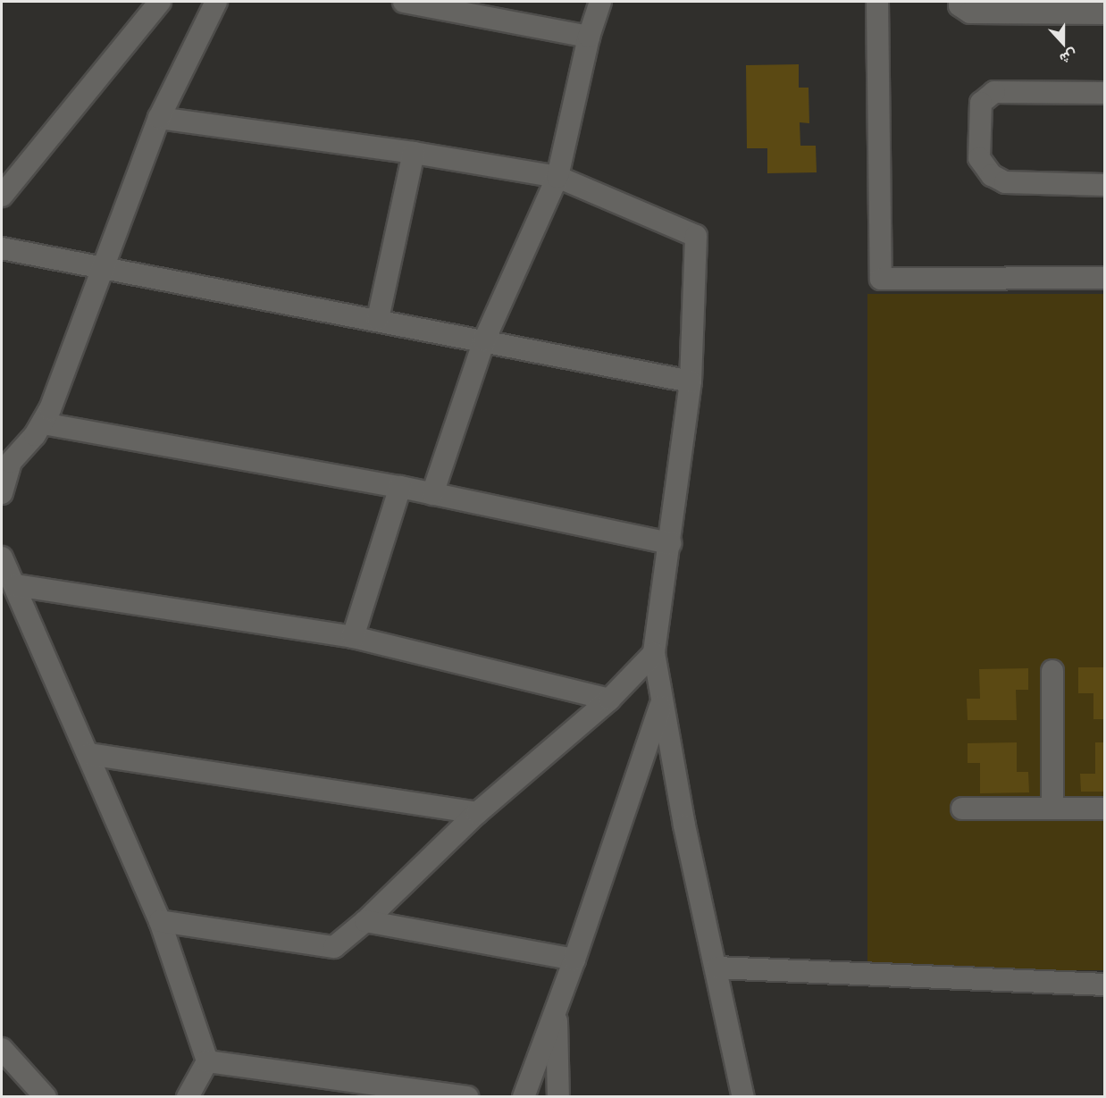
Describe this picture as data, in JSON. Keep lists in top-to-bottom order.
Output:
{
  "north": "bottom"
}
